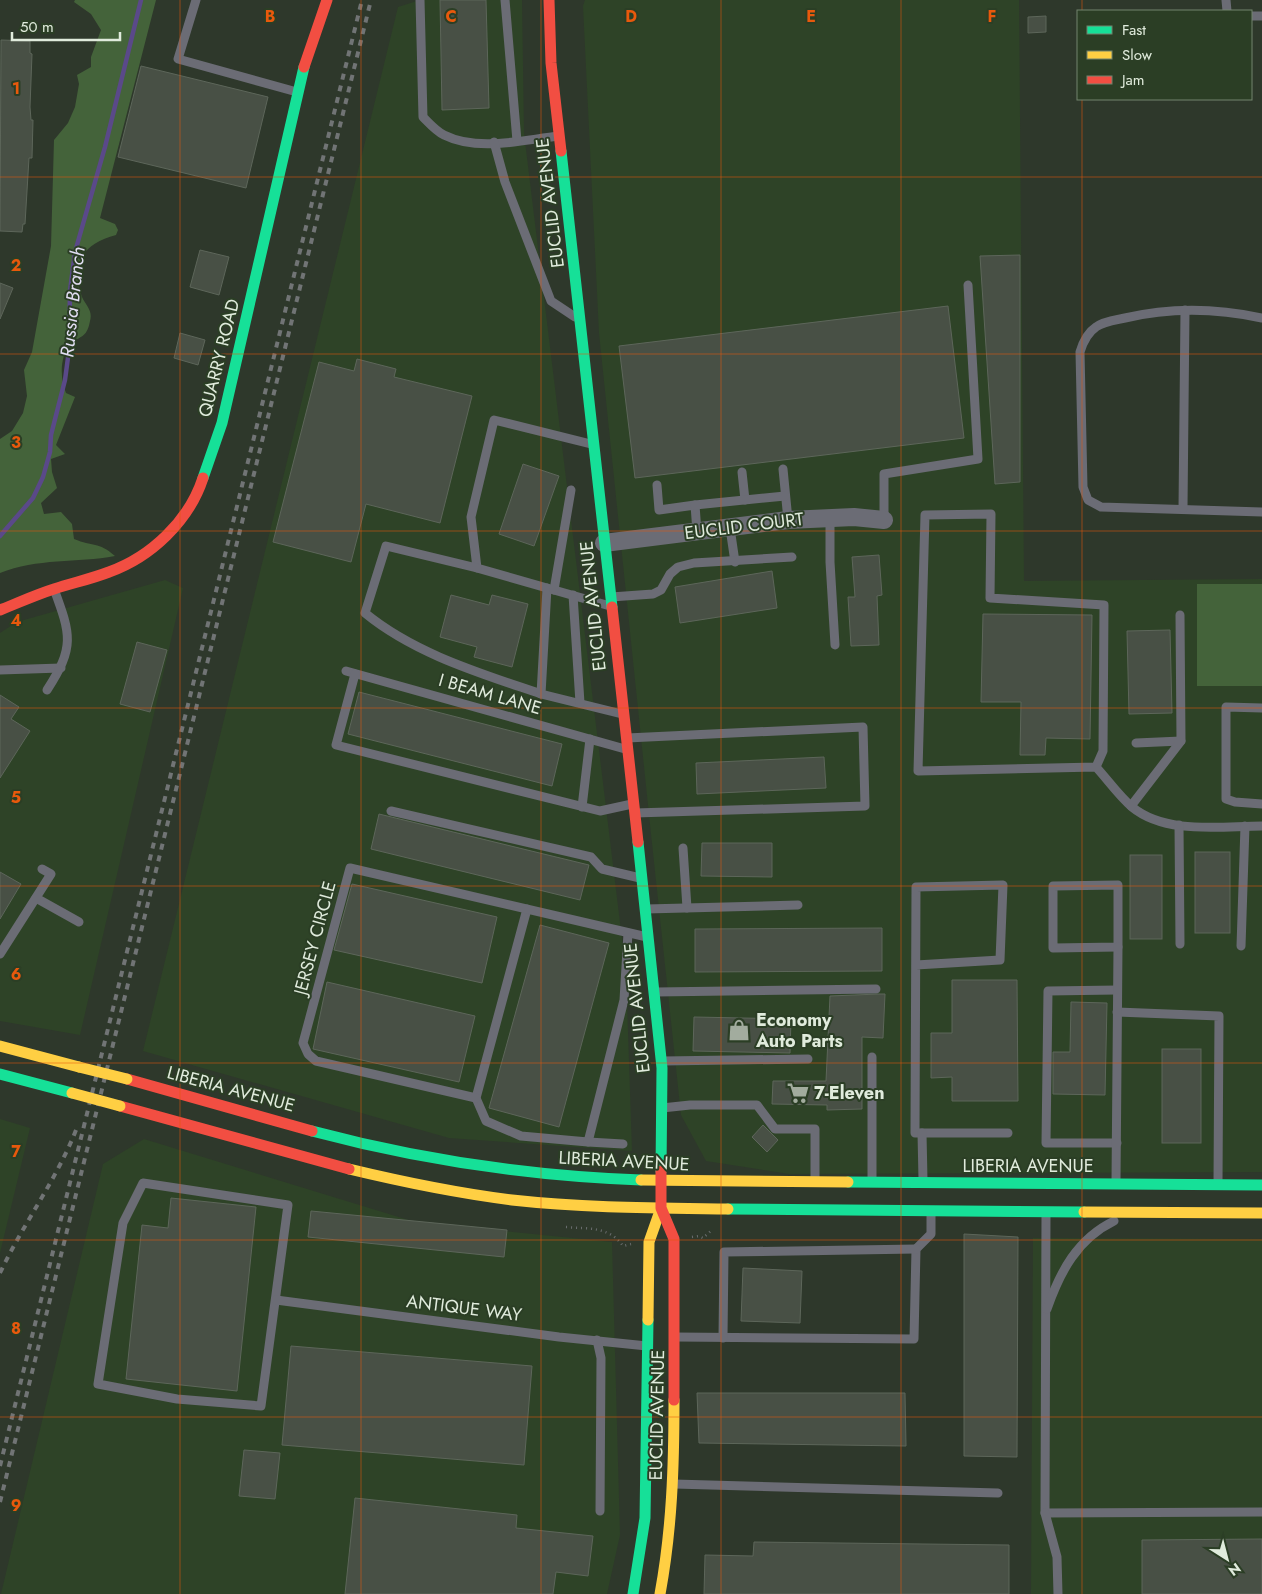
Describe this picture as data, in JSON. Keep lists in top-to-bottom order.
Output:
{
  "streets": {
    "main road": ["EUCLID AVENUE", "QUARRY ROAD", "LIBERIA AVENUE"],
    "street": ["EUCLID COURT"],
    "lane": ["I BEAM LANE", "JERSEY CIRCLE", "ANTIQUE WAY"]
  },
  "crossings": [
    ["EUCLID AVENUE", "EUCLID COURT"],
    ["EUCLID AVENUE", "I BEAM LANE"],
    ["EUCLID AVENUE", "JERSEY CIRCLE"],
    ["EUCLID AVENUE", "LIBERIA AVENUE"],
    ["EUCLID AVENUE", "ANTIQUE WAY"]
  ],
  "water": ["Russia Branch"],
  "places": {
    "shop": ["Economy Auto Parts"],
    "supermarket": ["7-Eleven"]
  },
  "legend": ["Fast", "Slow", "Jam"],
  "scale_bar": "50 m",
  "north": "bottom right",
  "grid": {
    "columns": [
      "B",
      "C",
      "D",
      "E",
      "F"
    ],
    "rows": [
      "1",
      "2",
      "3",
      "4",
      "5",
      "6",
      "7",
      "8",
      "9"
    ]
  }
}
